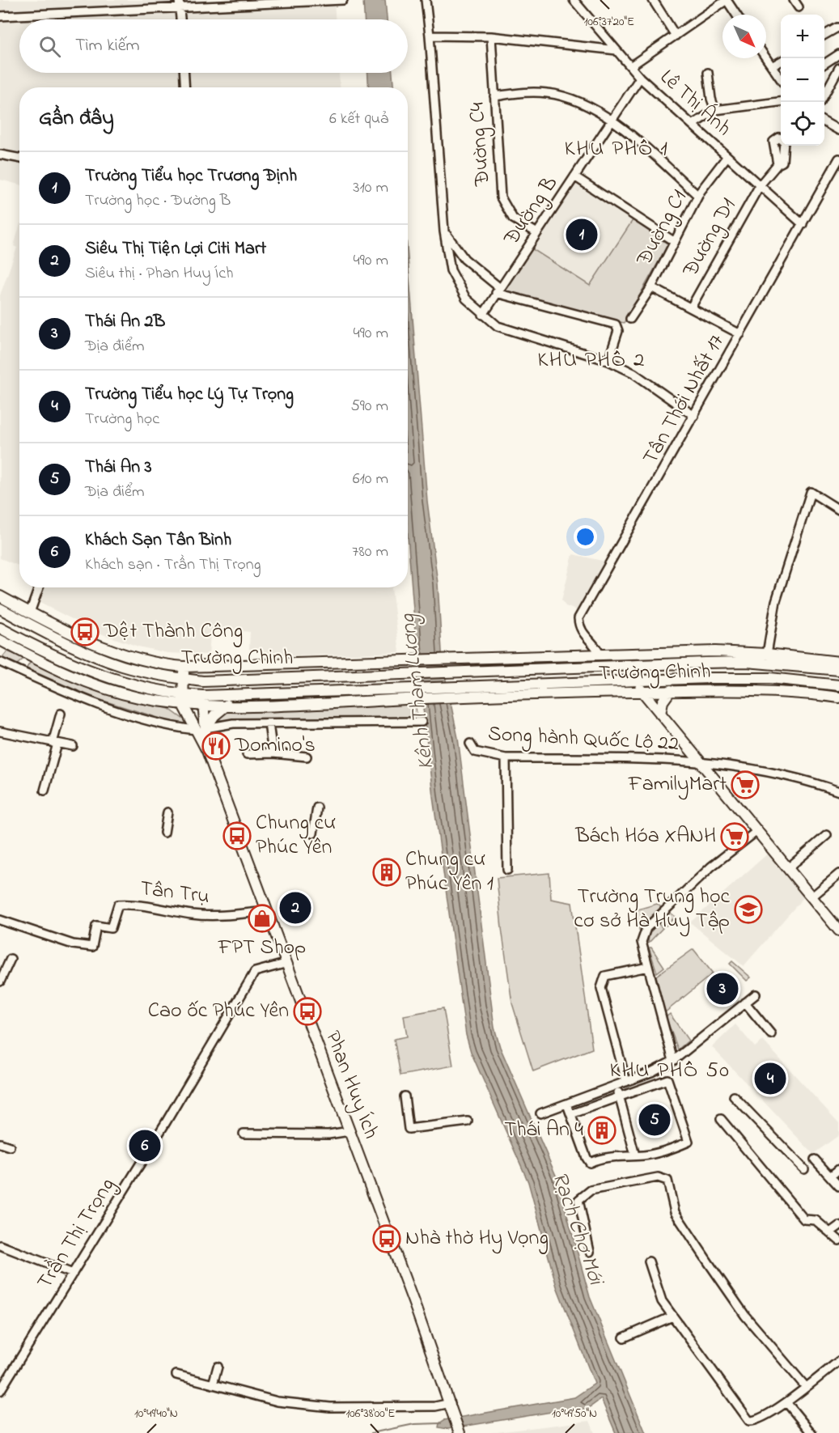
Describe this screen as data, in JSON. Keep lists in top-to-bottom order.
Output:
{
  "streets": {
    "main road": ["Trường Chinh", "Phan Huy Ích"],
    "street": [
      "Lê Thị Ánh",
      "Đường C4",
      "Đường B",
      "Đường C1",
      "Đường D1",
      "Tân Thới Nhất 17",
      "Song hành Quốc Lộ 22",
      "Tân Trụ",
      "Trần Thị Trọng"
    ]
  },
  "crossings": [
    ["Lê Thị Ánh", "Đường B"],
    ["Lê Thị Ánh", "Đường C1"],
    ["Lê Thị Ánh", "Đường D1"],
    ["Lê Thị Ánh", "Tân Thới Nhất 17"],
    ["Đường C4", "Đường B"],
    ["Tân Thới Nhất 17", "Trường Chinh"],
    ["Tân Trụ", "Phan Huy Ích"],
    ["Phan Huy Ích", "Trần Thị Trọng"]
  ],
  "districts": ["KHU PHỐ 1", "KHU PHỐ 2", "KHU PHỐ 50"],
  "water": ["Kênh Tham Lương", "Rạch Chợ Mới"],
  "places": {
    "bus stop": [
      "Dệt Thành Công",
      "Chung cư Phúc Yên",
      "Cao ốc Phúc Yên",
      "Nhà thờ Hy Vọng"
    ],
    "restaurant": ["Domino's"],
    "supermarket": ["FamilyMart", "Bách Hóa XANH"],
    "building": ["Chung cư Phúc Yên 1", "Thái An 4"],
    "school or university": ["Trường Trung học cơ sở Hà Huy Tập"],
    "shop": ["FPT Shop"]
  },
  "north": "bottom right",
  "page": {
    "map_buttons": ["+", "−"],
    "search": "Tìm kiếm",
    "heading": ["Gần đây", "6 kết quả"],
    "list": [
      {
        "mark": "1",
        "name": "Trường Tiểu học Trương Định",
        "note": "Trường học · Đường B",
        "value": "310 m"
      },
      {
        "mark": "2",
        "name": "Siêu Thị Tiện Lợi Citi Mart",
        "note": "Siêu thị · Phan Huy Ích",
        "value": "490 m"
      },
      {
        "mark": "3",
        "name": "Thái An 2B",
        "note": "Địa điểm",
        "value": "490 m"
      },
      {
        "mark": "4",
        "name": "Trường Tiểu học Lý Tự Trọng",
        "note": "Trường học",
        "value": "590 m"
      },
      {
        "mark": "5",
        "name": "Thái An 3",
        "note": "Địa điểm",
        "value": "610 m"
      },
      {
        "mark": "6",
        "name": "Khách Sạn Tân Bình",
        "note": "Khách sạn · Trần Thị Trọng",
        "value": "780 m"
      }
    ],
    "pins": [
      "1",
      "2",
      "3",
      "4",
      "5",
      "6"
    ]
  },
  "coordinates": [
    "106°37'20\"E",
    "10°49'40\"N",
    "106°38'00\"E",
    "10°49'50\"N"
  ]
}
